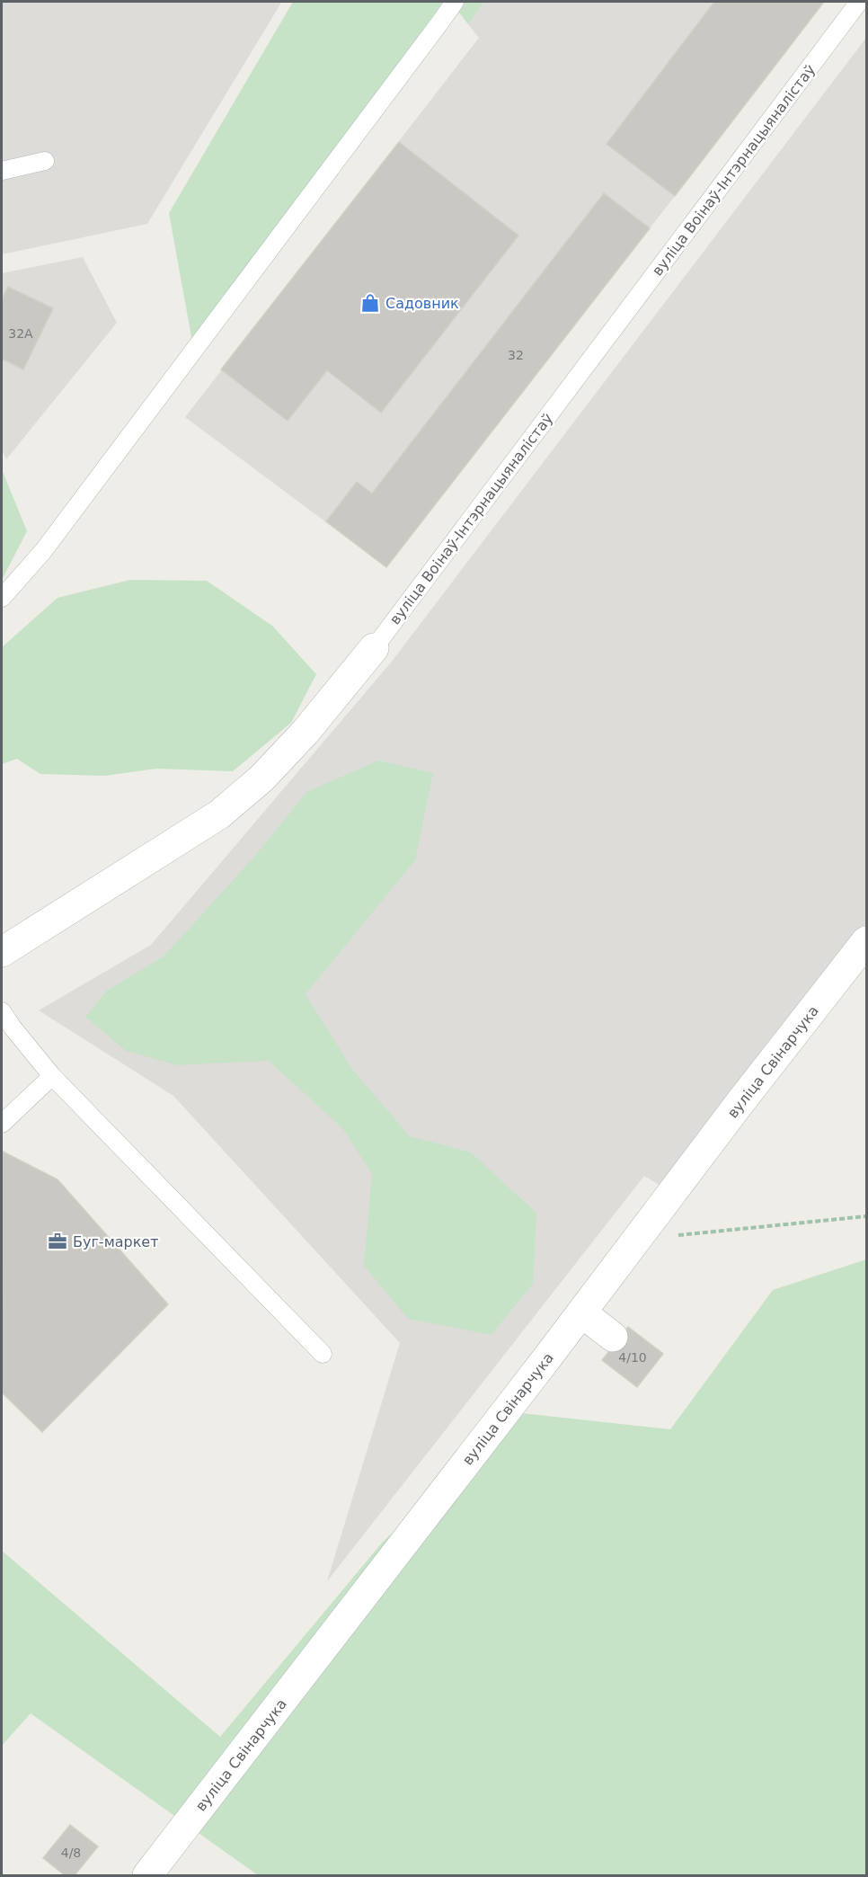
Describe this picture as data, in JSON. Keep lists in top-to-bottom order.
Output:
{
  "streets": {
    "street": ["вуліца Воінаў-Інтэрнацыяналістаў", "вуліца Свінарчука"]
  },
  "places": {
    "shop": ["Садовник"],
    "office": ["Буг-маркет"]
  },
  "house_numbers": [
    "32А",
    "32",
    "4/10",
    "4/8"
  ]
}
